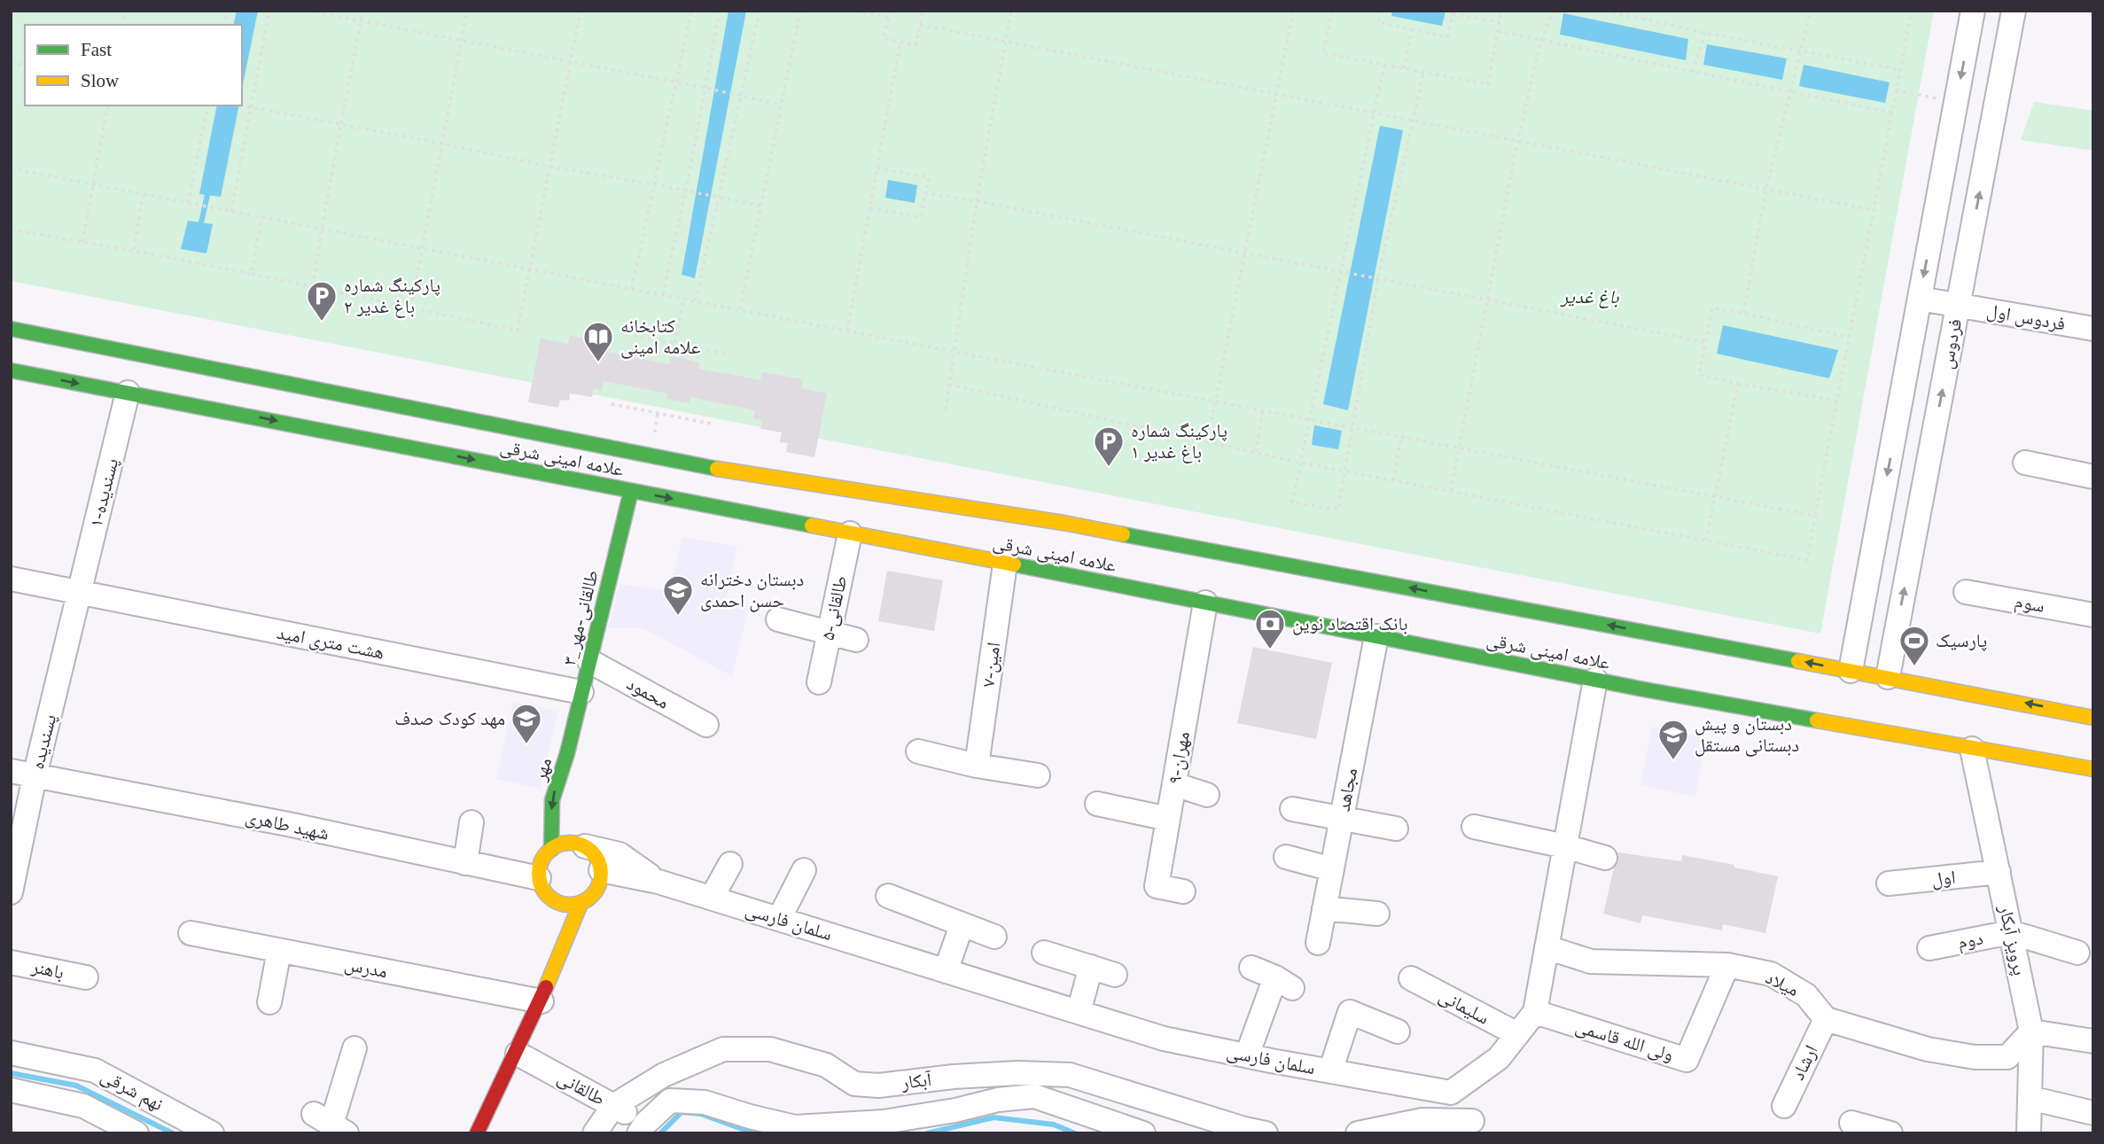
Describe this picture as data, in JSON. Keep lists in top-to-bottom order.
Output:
{
  "streets": {
    "main road": ["علامه امینی شرقی", "۳_طالقانی-مهر", "مهر"],
    "street": [
      "فردوس اول",
      "فردوس",
      "۱-پسندیده",
      "سوم",
      "۵-طالقانی",
      "هشت متری امید",
      "۷-امین",
      "محمود",
      "پسندیده",
      "۹-مهران",
      "مجاهد",
      "شهید طاهری",
      "اول",
      "سلمان فارسی",
      "دوم",
      "پرویز آبکار",
      "مدرس",
      "باهنر",
      "میلاد",
      "سلیمانی",
      "ولی الله قاسمی",
      "ارشاد",
      "آبکار",
      "طالقانی",
      "نهم شرقی"
    ]
  },
  "crossings": [
    ["فردوس اول", "فردوس"],
    ["فردوس", "علامه امینی شرقی"],
    ["علامه امینی شرقی", "۱-پسندیده"],
    ["علامه امینی شرقی", "۵-طالقانی"],
    ["علامه امینی شرقی", "۳_طالقانی-مهر"],
    ["علامه امینی شرقی", "۷-امین"],
    ["علامه امینی شرقی", "۹-مهران"],
    ["علامه امینی شرقی", "مجاهد"],
    ["علامه امینی شرقی", "پرویز آبکار"],
    ["۱-پسندیده", "هشت متری امید"],
    ["۱-پسندیده", "پسندیده"],
    ["۳_طالقانی-مهر", "هشت متری امید"],
    ["۳_طالقانی-مهر", "محمود"],
    ["۳_طالقانی-مهر", "مهر"],
    ["هشت متری امید", "پسندیده"],
    ["پسندیده", "شهید طاهری"],
    ["مهر", "شهید طاهری"],
    ["مهر", "سلمان فارسی"],
    ["شهید طاهری", "سلمان فارسی"],
    ["اول", "پرویز آبکار"],
    ["دوم", "پرویز آبکار"],
    ["میلاد", "ولی الله قاسمی"],
    ["میلاد", "ارشاد"],
    ["آبکار", "طالقانی"]
  ],
  "parks": ["باغ غدیر"],
  "places": {
    "parking": ["پارکینگ شماره ۲ باغ غدیر", "پارکینگ شماره ۱ باغ غدیر"],
    "library": ["کتابخانه علامه امینی"],
    "school or university": ["دبستان دخترانه حسن احمدی", "مهد کودک صدف", "دبستان و پیش دبستانی مستقل"],
    "bank": ["بانک اقتصاد نوین"],
    "sports": ["پارسیک"]
  },
  "legend": ["Fast", "Slow"]
}
